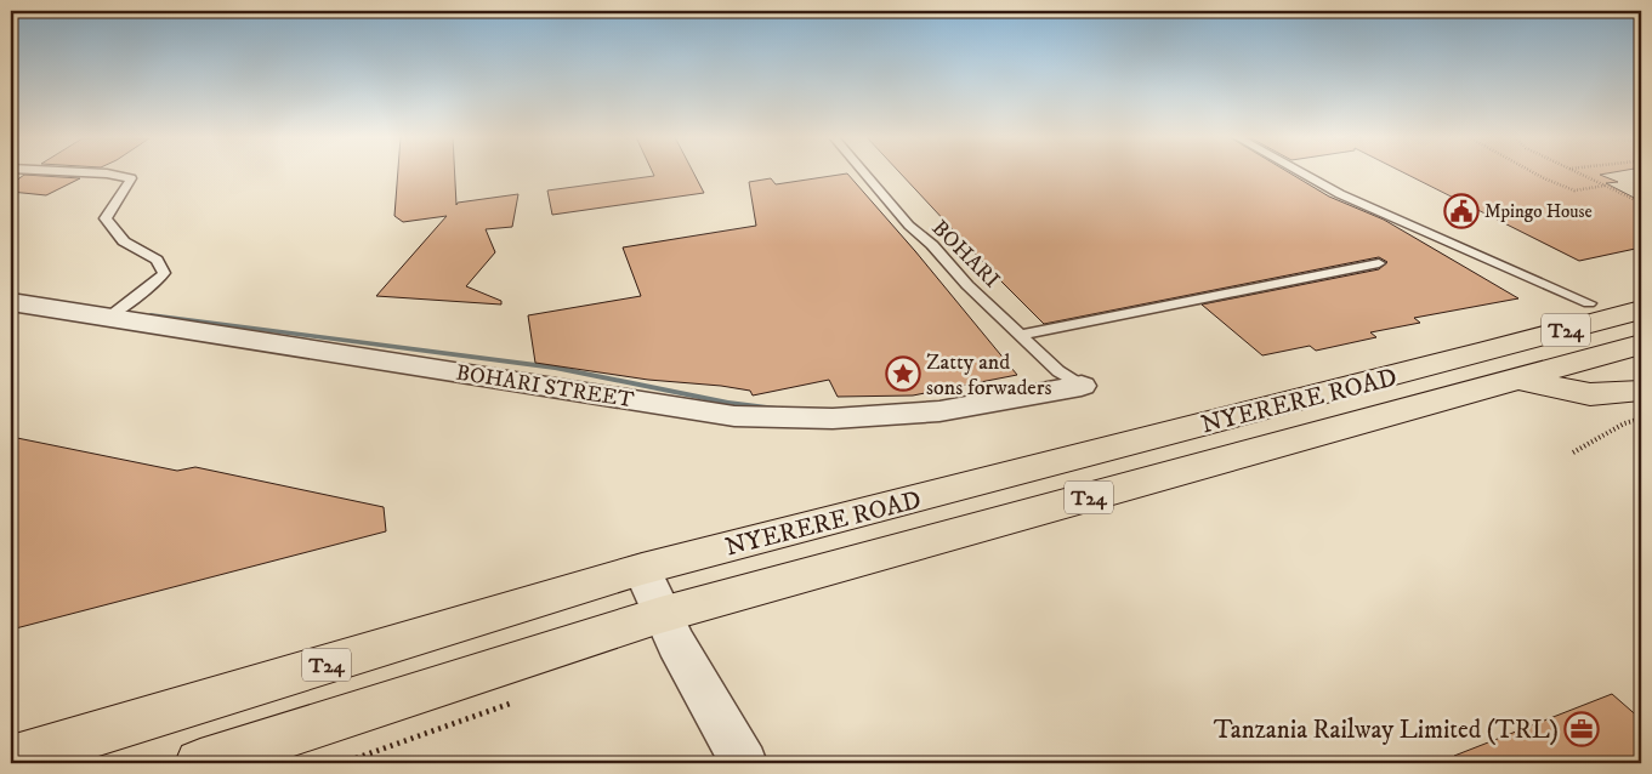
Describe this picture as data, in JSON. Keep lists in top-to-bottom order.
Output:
{
  "streets": {
    "highway": ["T24", "NYERERE ROAD"],
    "street": ["BOHARI STREET"],
    "lane": ["BOHARI"]
  },
  "crossings": [
    ["BOHARI", "BOHARI STREET"]
  ],
  "places": {
    "public building": ["Mpingo House"],
    "place": ["Zatty and sons forwaders"],
    "office": ["Tanzania Railway Limited (TRL)"]
  }
}
